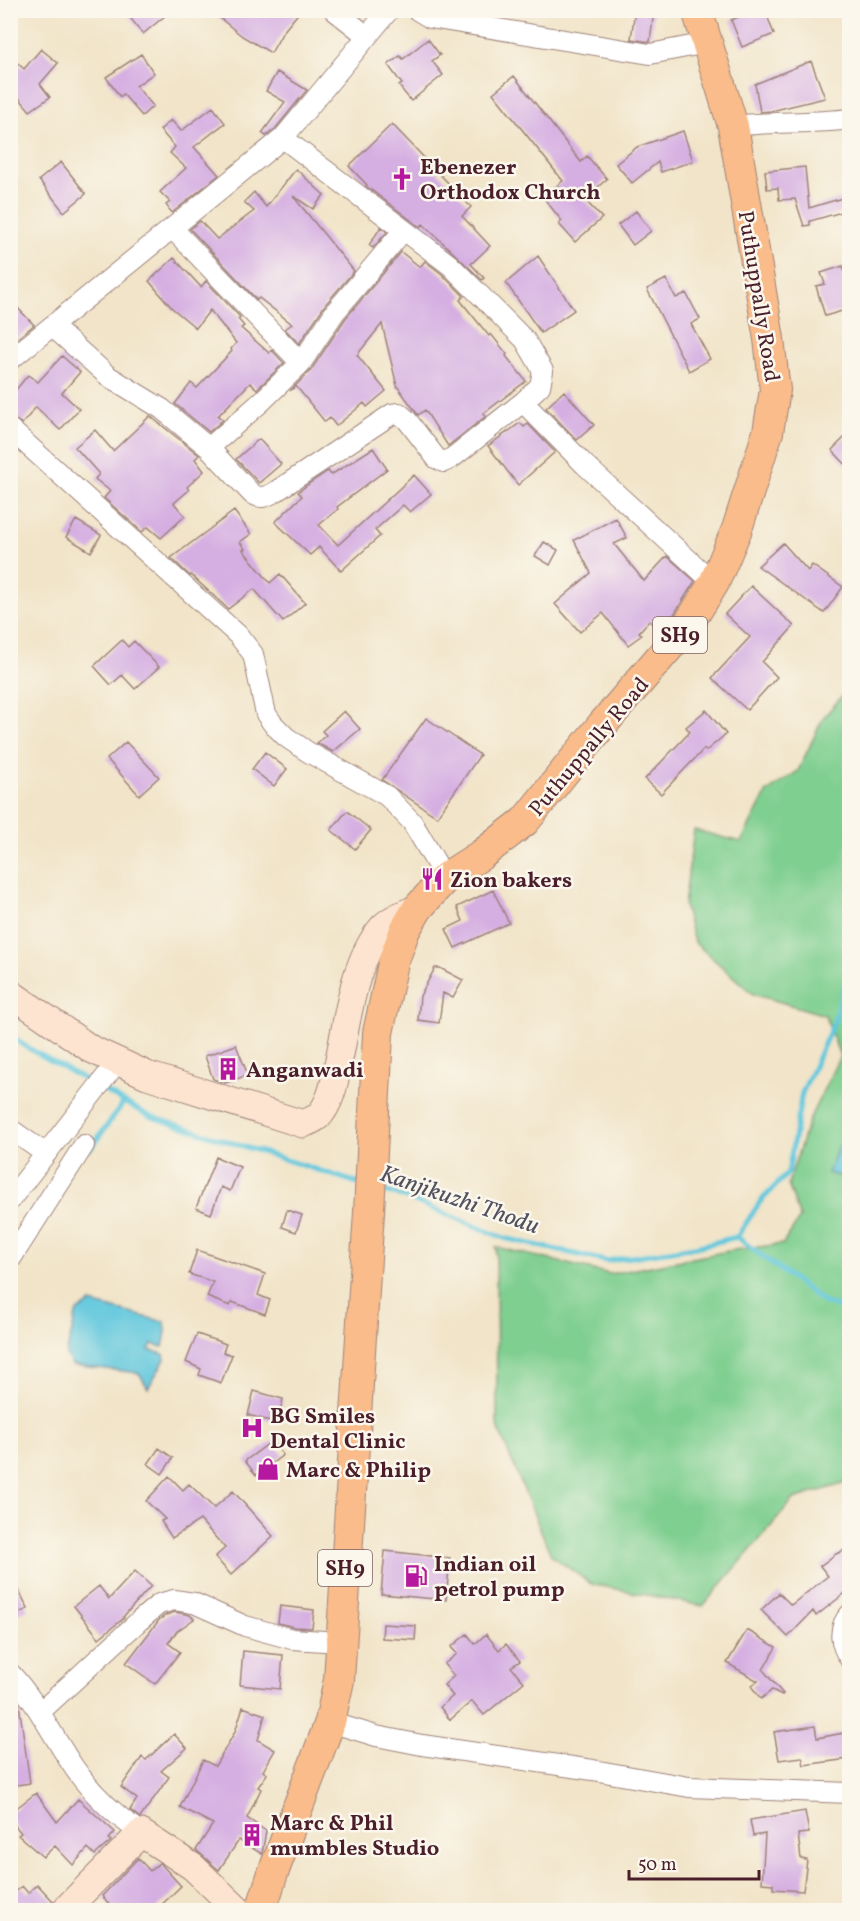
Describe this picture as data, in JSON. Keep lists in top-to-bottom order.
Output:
{
  "streets": {
    "main road": ["Puthuppally Road", "SH9"]
  },
  "crossings": [
    ["Puthuppally Road", "SH9"]
  ],
  "water": ["Kanjikuzhi Thodu"],
  "places": {
    "church": ["Ebenezer Orthodox Church"],
    "restaurant": ["Zion bakers"],
    "building": ["Anganwadi", "Marc & Phil mumbles Studio"],
    "hospital": ["BG Smiles Dental Clinic"],
    "shop": ["Marc & Philip"],
    "fuel station": ["Indian oil petrol pump"]
  },
  "scale_bar": "50 m"
}
